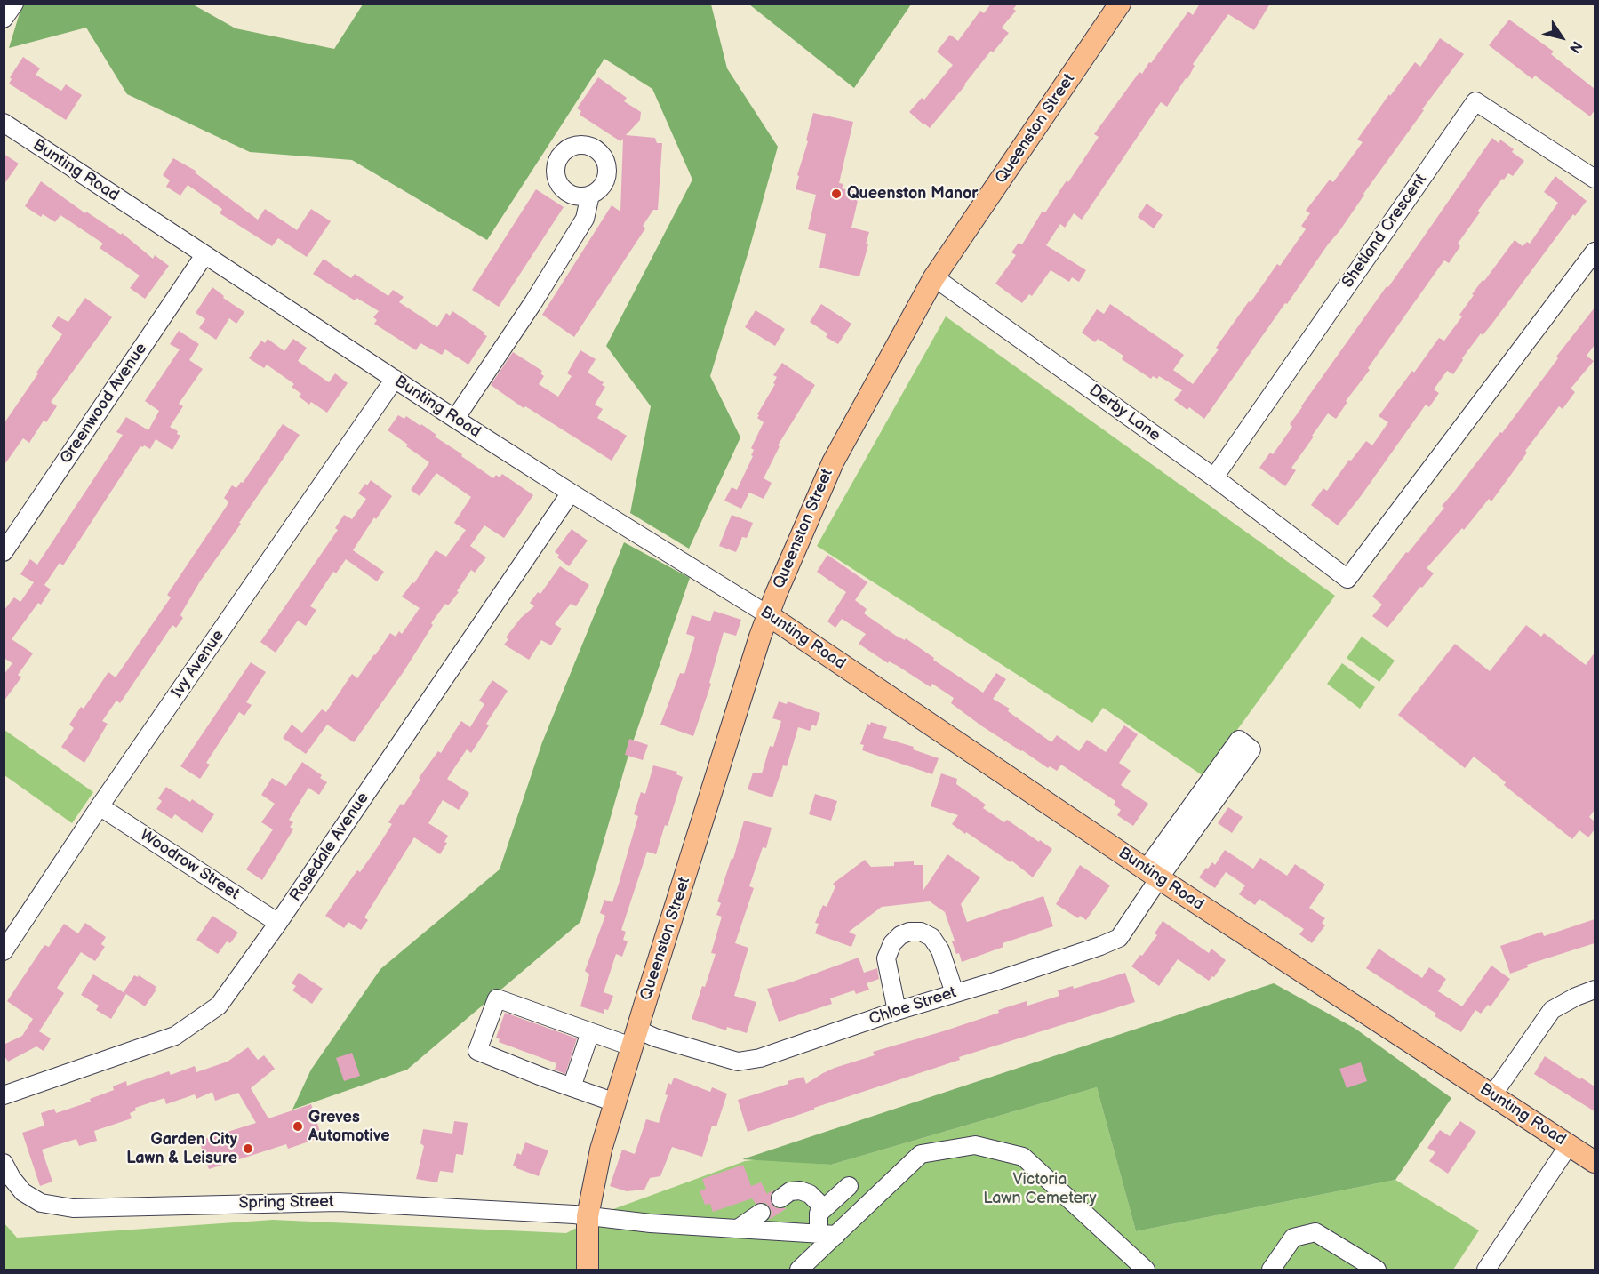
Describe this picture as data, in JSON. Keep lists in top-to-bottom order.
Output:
{
  "streets": {
    "main road": ["Queenston Street", "Bunting Road"],
    "street": [
      "Shetland Crescent",
      "Greenwood Avenue",
      "Derby Lane",
      "Ivy Avenue",
      "Rosedale Avenue",
      "Woodrow Street",
      "Chloe Street",
      "Spring Street"
    ]
  },
  "crossings": [
    ["Queenston Street", "Bunting Road"],
    ["Queenston Street", "Derby Lane"],
    ["Queenston Street", "Chloe Street"],
    ["Queenston Street", "Spring Street"],
    ["Bunting Road", "Greenwood Avenue"],
    ["Bunting Road", "Ivy Avenue"],
    ["Bunting Road", "Rosedale Avenue"],
    ["Bunting Road", "Chloe Street"],
    ["Shetland Crescent", "Derby Lane"],
    ["Ivy Avenue", "Woodrow Street"],
    ["Rosedale Avenue", "Woodrow Street"]
  ],
  "parks": ["Victoria Lawn Cemetery"],
  "places": ["Queenston Manor", "Greves Automotive", "Garden City Lawn & Leisure"],
  "north": "bottom right"
}
